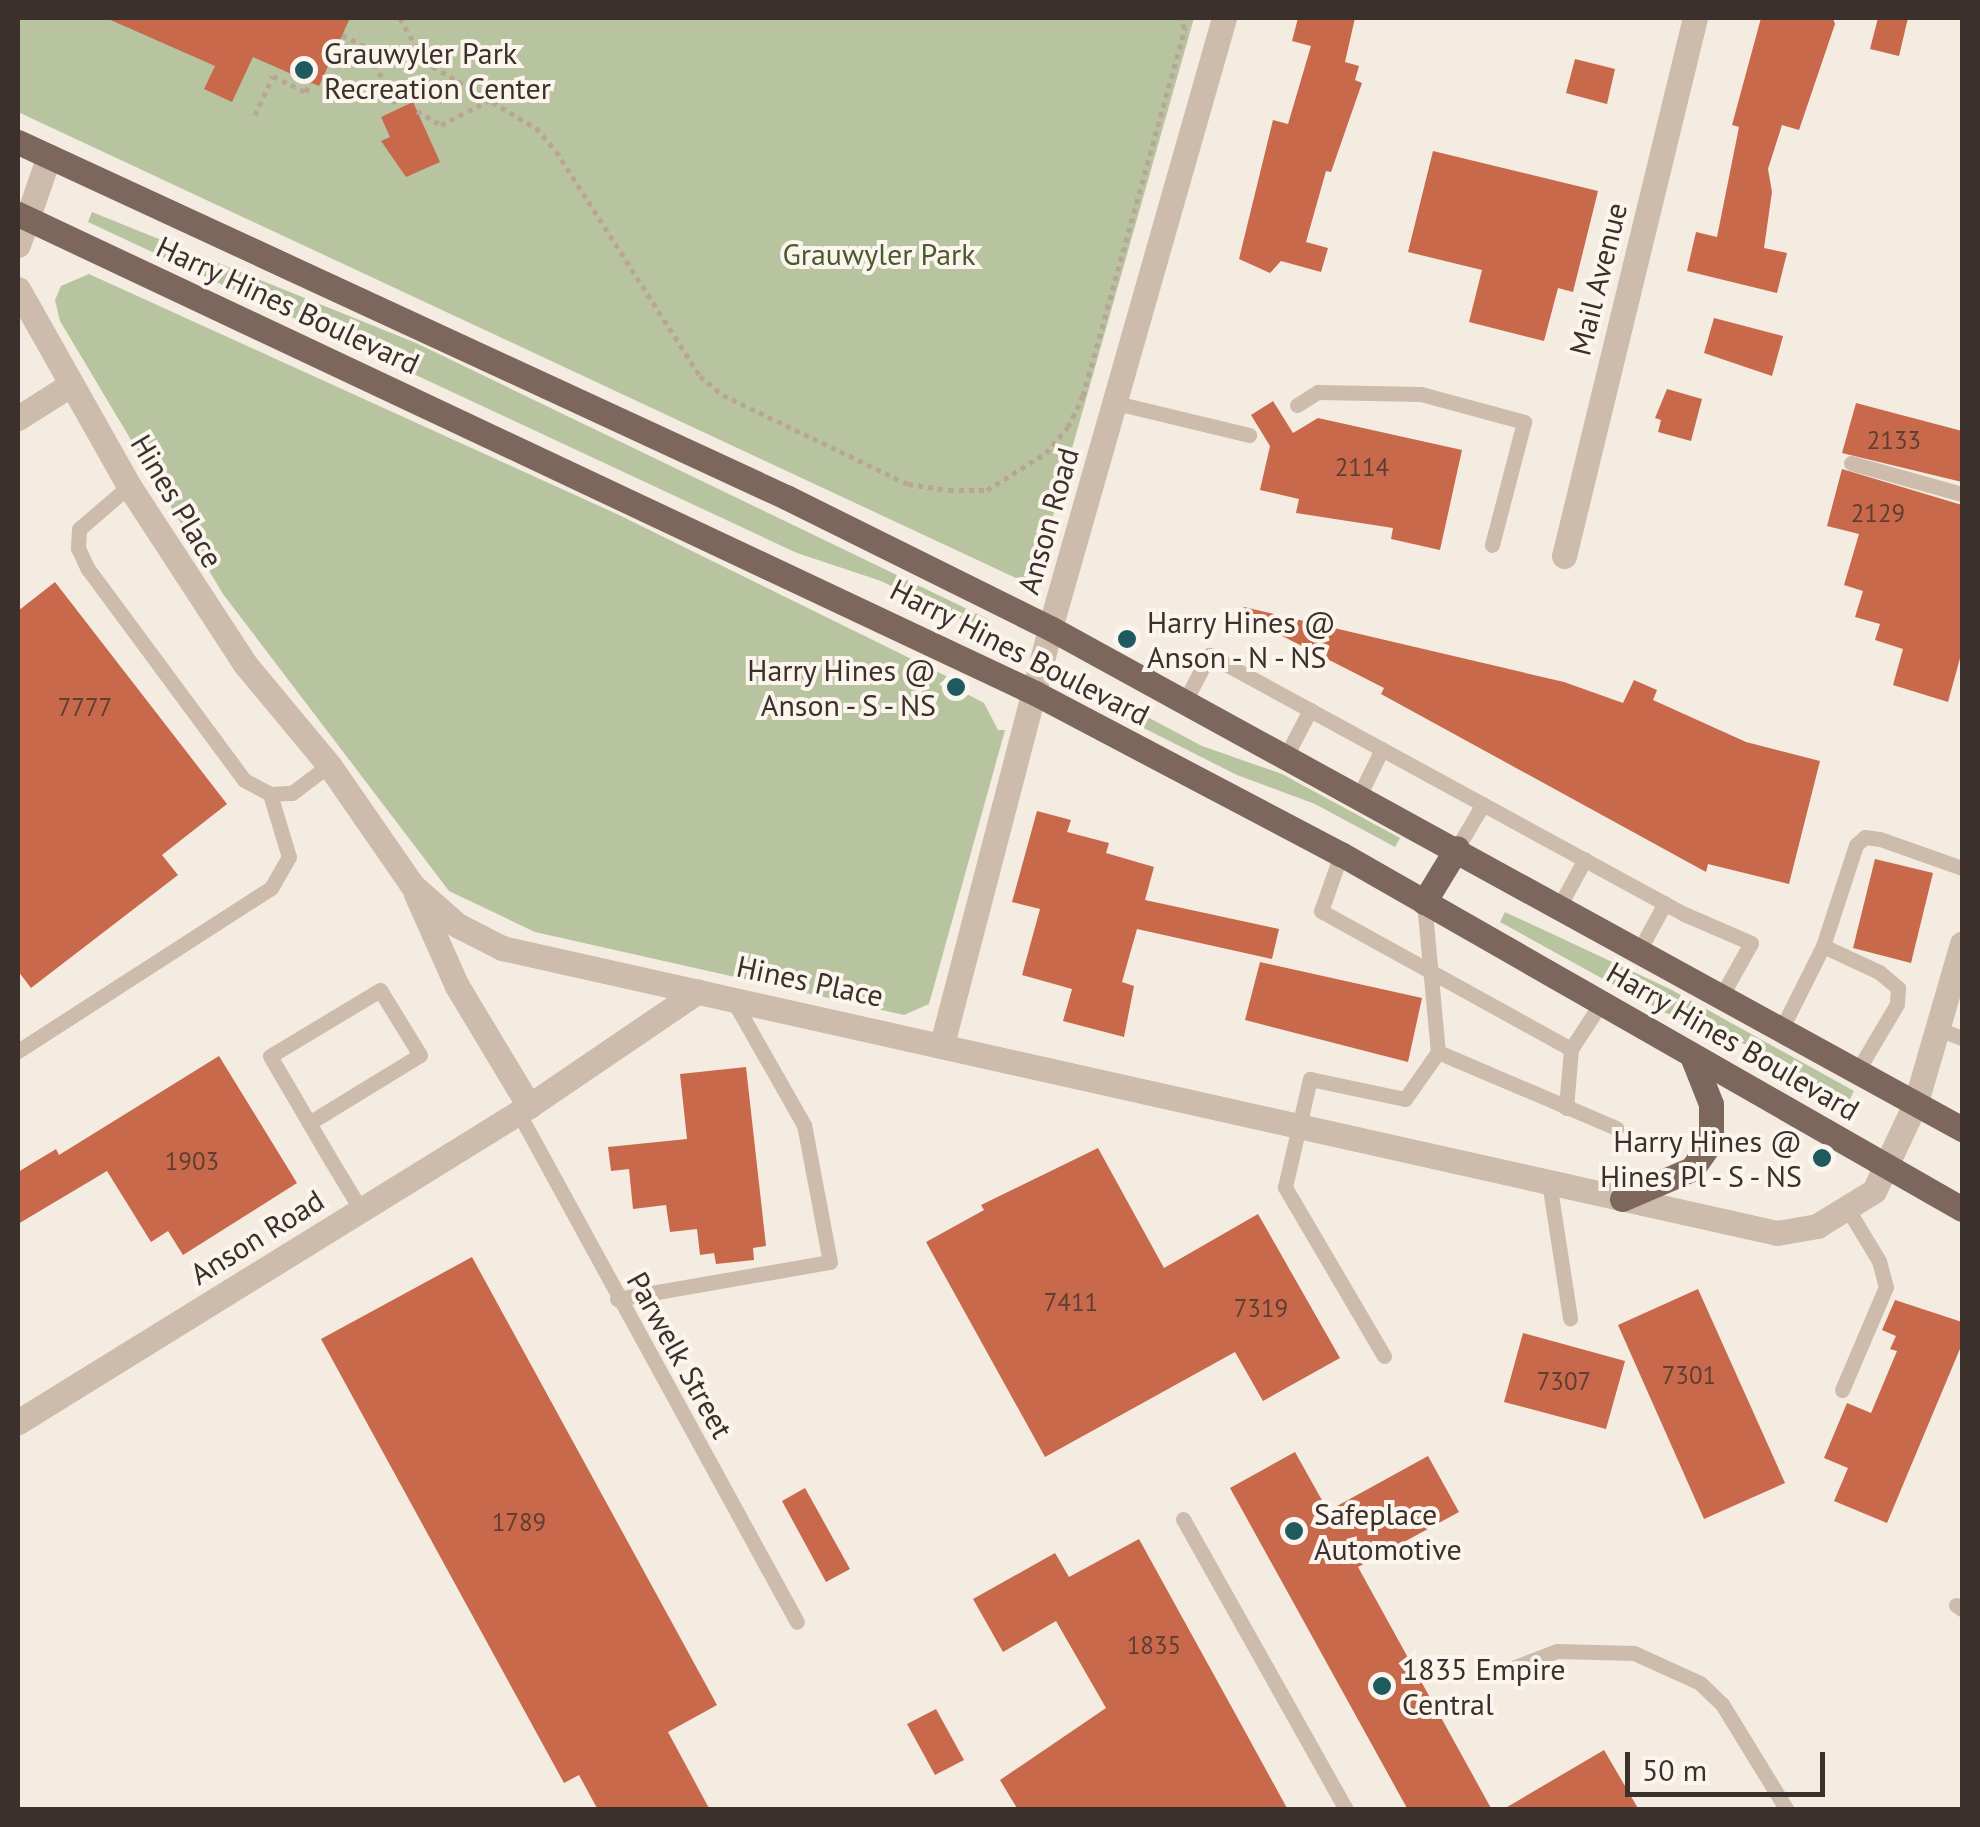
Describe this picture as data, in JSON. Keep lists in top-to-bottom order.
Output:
{
  "streets": {
    "main road": ["Harry Hines Boulevard"],
    "street": ["Mail Avenue", "Hines Place", "Anson Road"],
    "lane": ["Parwelk Street"]
  },
  "crossings": [
    ["Harry Hines Boulevard", "Hines Place"],
    ["Harry Hines Boulevard", "Anson Road"],
    ["Hines Place", "Anson Road"],
    ["Anson Road", "Parwelk Street"]
  ],
  "parks": ["Grauwyler Park"],
  "places": [
    "Grauwyler Park Recreation Center",
    "Harry Hines @ Anson - N - NS",
    "Harry Hines @ Anson - S - NS",
    "Harry Hines @ Hines Pl - S - NS",
    "Safeplace Automotive",
    "1835 Empire Central"
  ],
  "house_numbers": [
    "2133",
    "2114",
    "2129",
    "7777",
    "1903",
    "7411",
    "7319",
    "7301",
    "7307",
    "1789",
    "1835"
  ],
  "scale_bar": "50 m"
}
